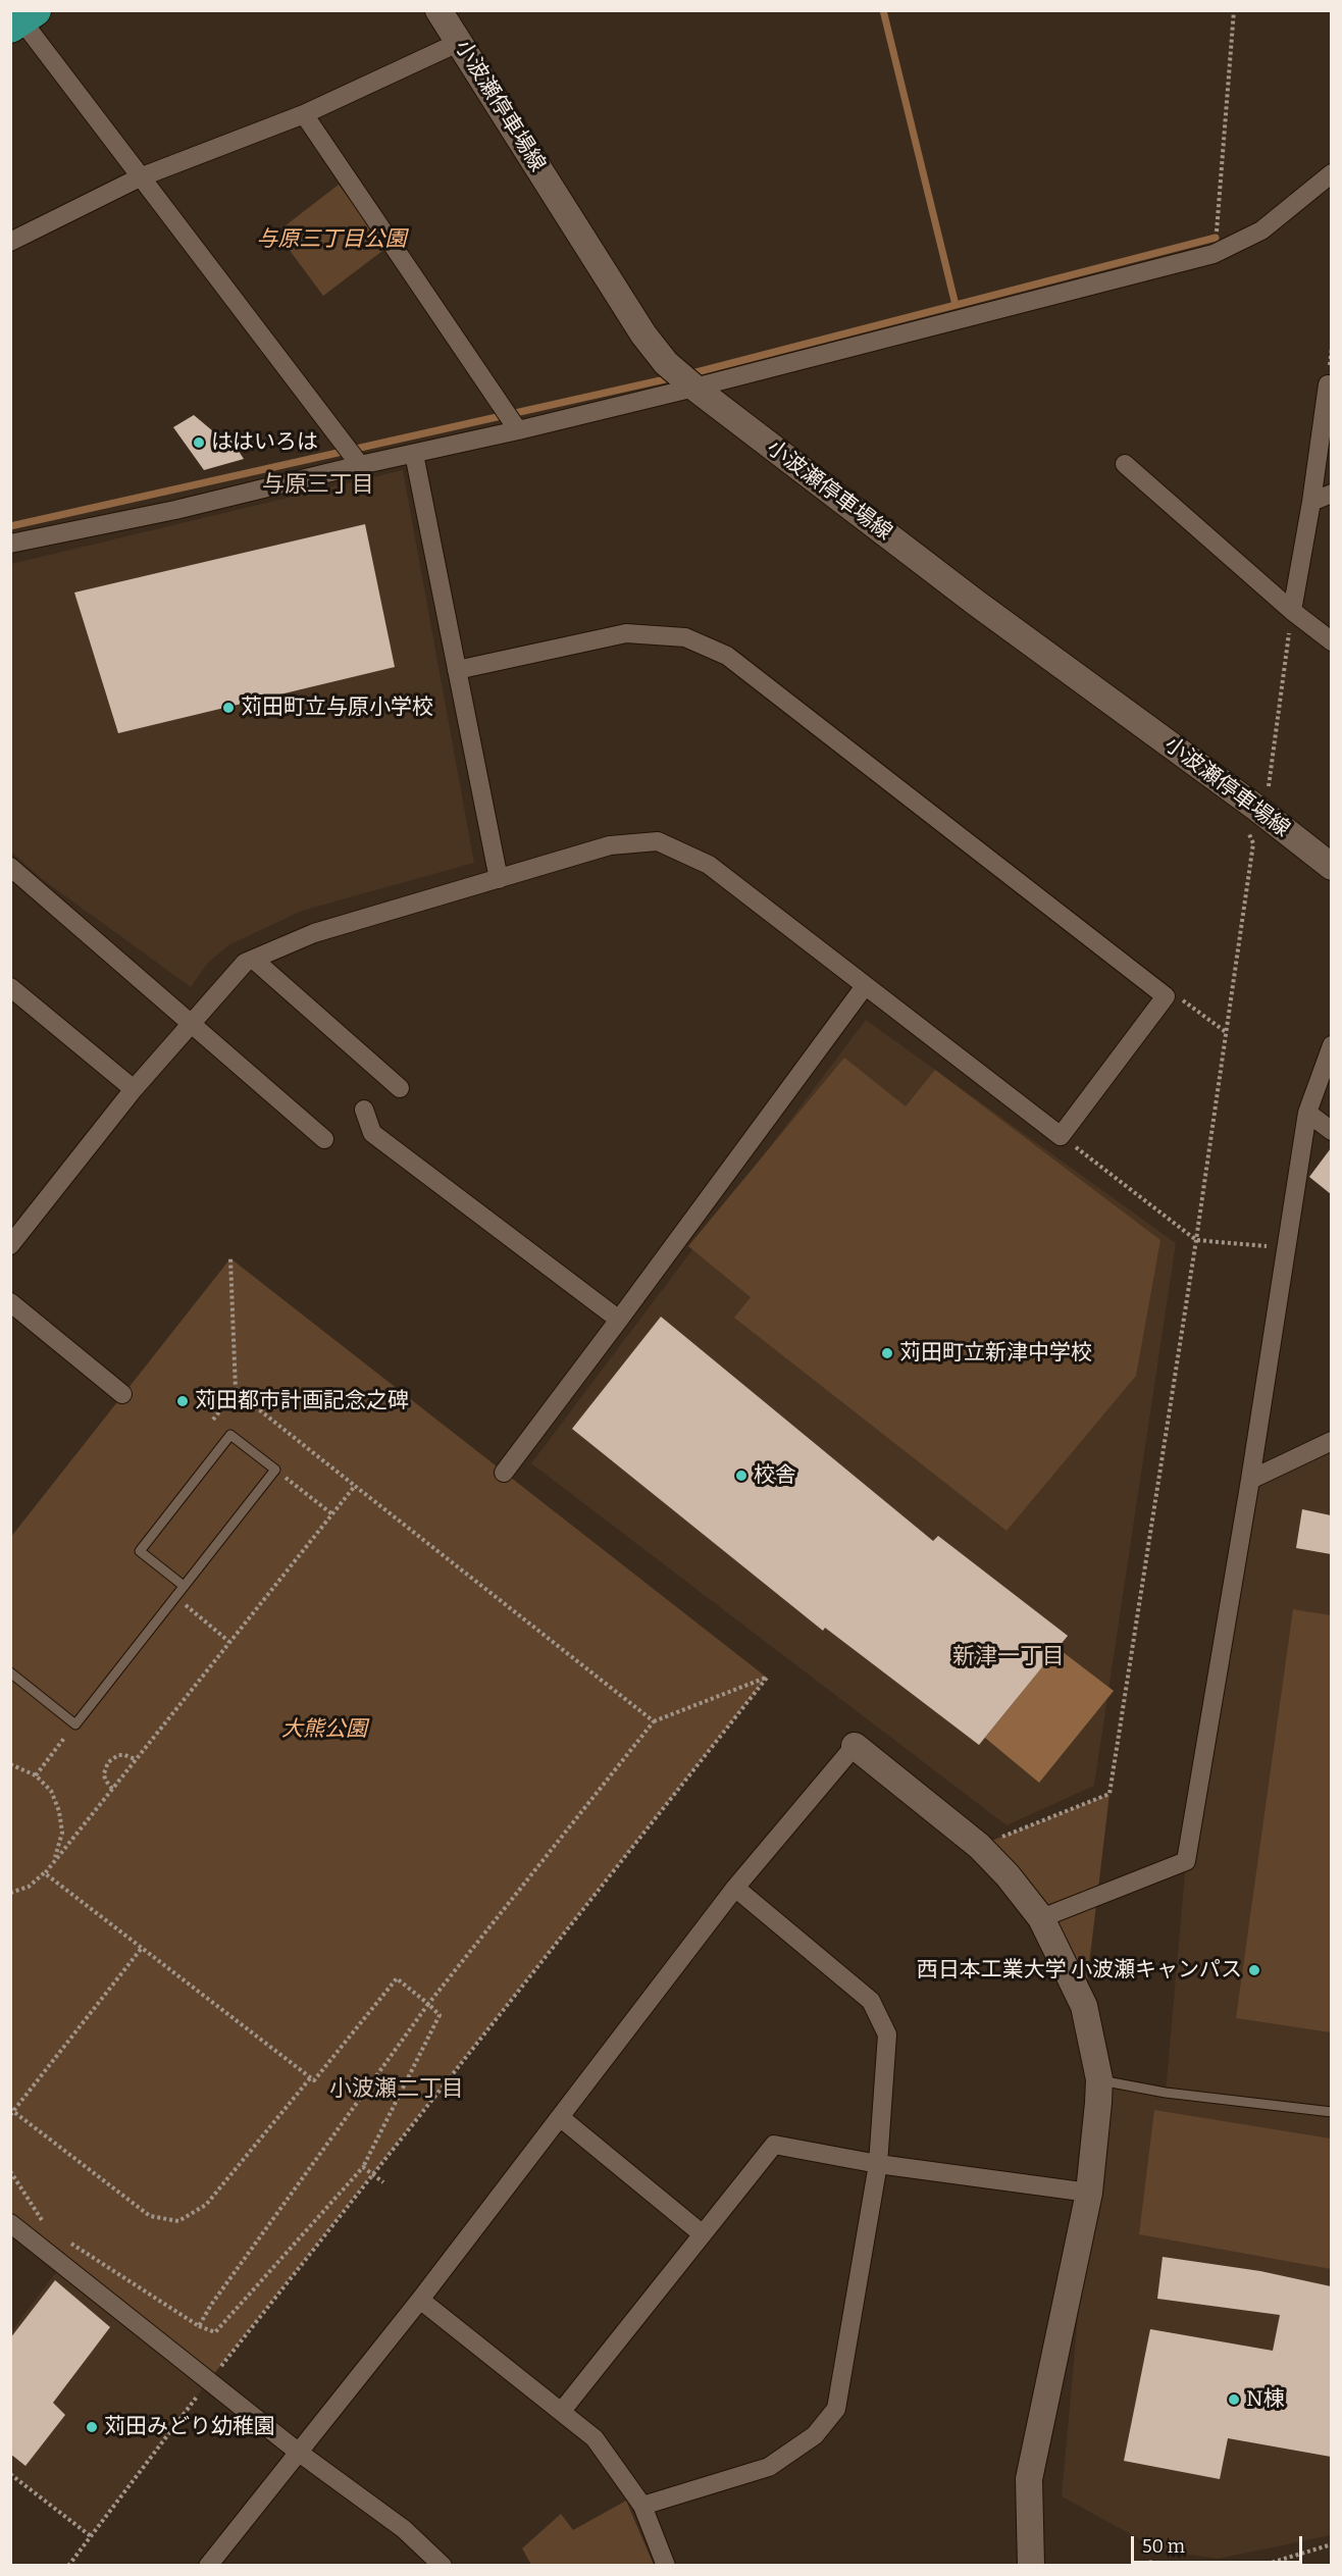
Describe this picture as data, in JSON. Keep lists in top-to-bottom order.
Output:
{
  "streets": {
    "main road": ["小波瀬停車場線"]
  },
  "districts": ["与原三丁目", "新津一丁目", "小波瀬二丁目"],
  "parks": ["与原三丁目公園", "大熊公園"],
  "places": [
    "ははいろは",
    "苅田町立与原小学校",
    "苅田町立新津中学校",
    "苅田都市計画記念之碑",
    "校舎",
    "西日本工業大学 小波瀬キャンパス",
    "N棟",
    "苅田みどり幼稚園"
  ],
  "scale_bar": "50 m"
}
